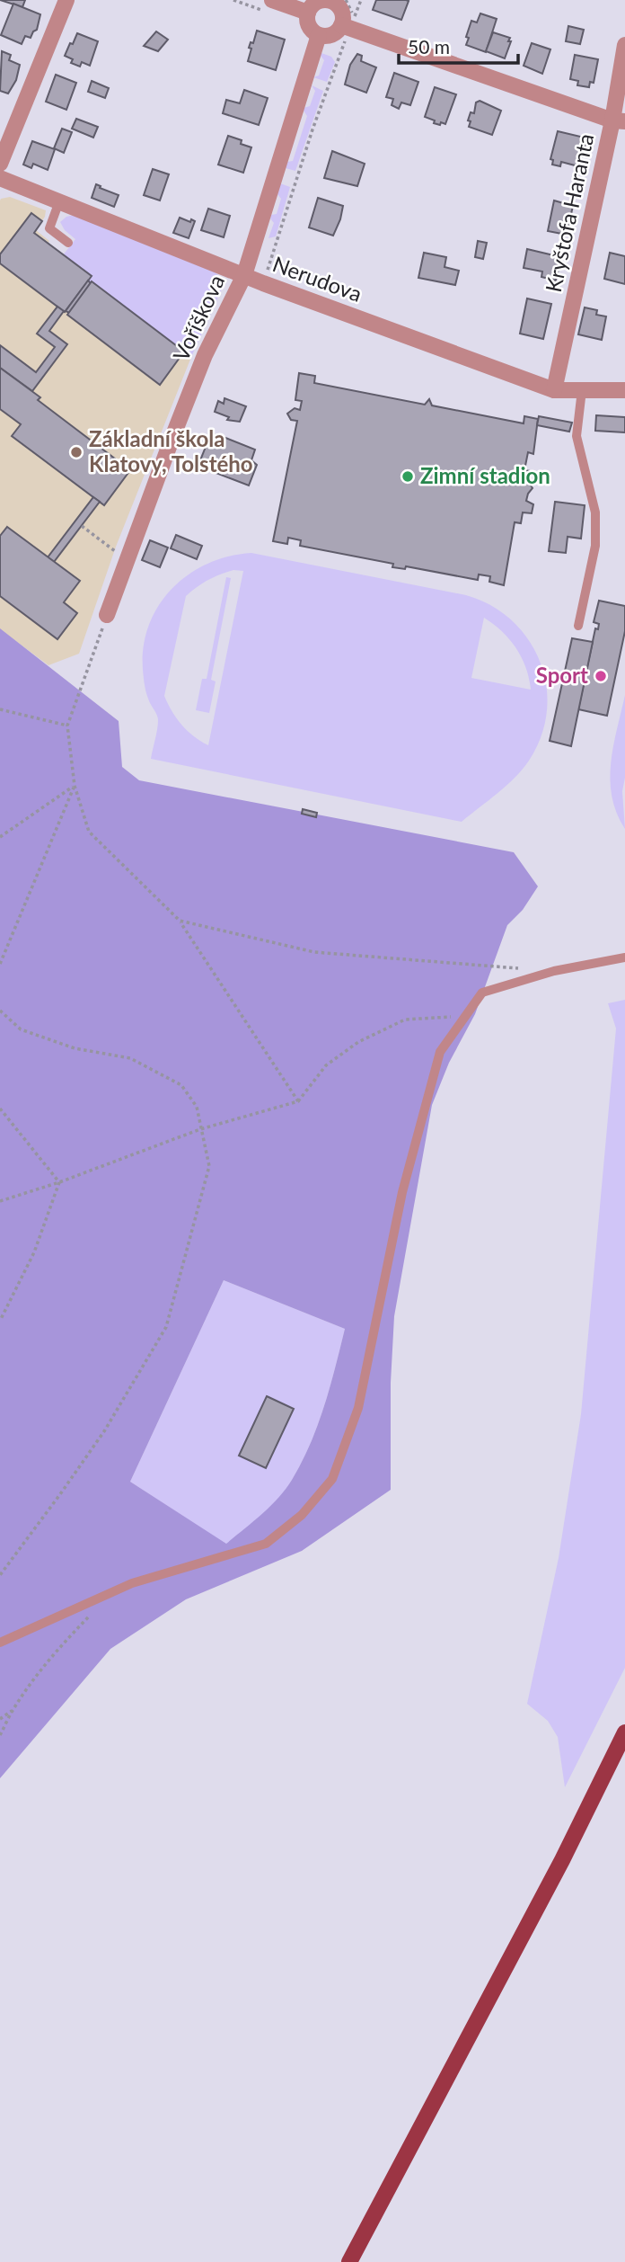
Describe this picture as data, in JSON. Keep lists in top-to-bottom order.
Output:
{
  "streets": {
    "street": ["Kryštofa Haranta", "Nerudova", "Voříškova"]
  },
  "crossings": [
    ["Kryštofa Haranta", "Nerudova"],
    ["Nerudova", "Voříškova"]
  ],
  "places": ["Základní škola Klatovy, Tolstého", "Zimní stadion", "Sport"],
  "scale_bar": "50 m"
}
